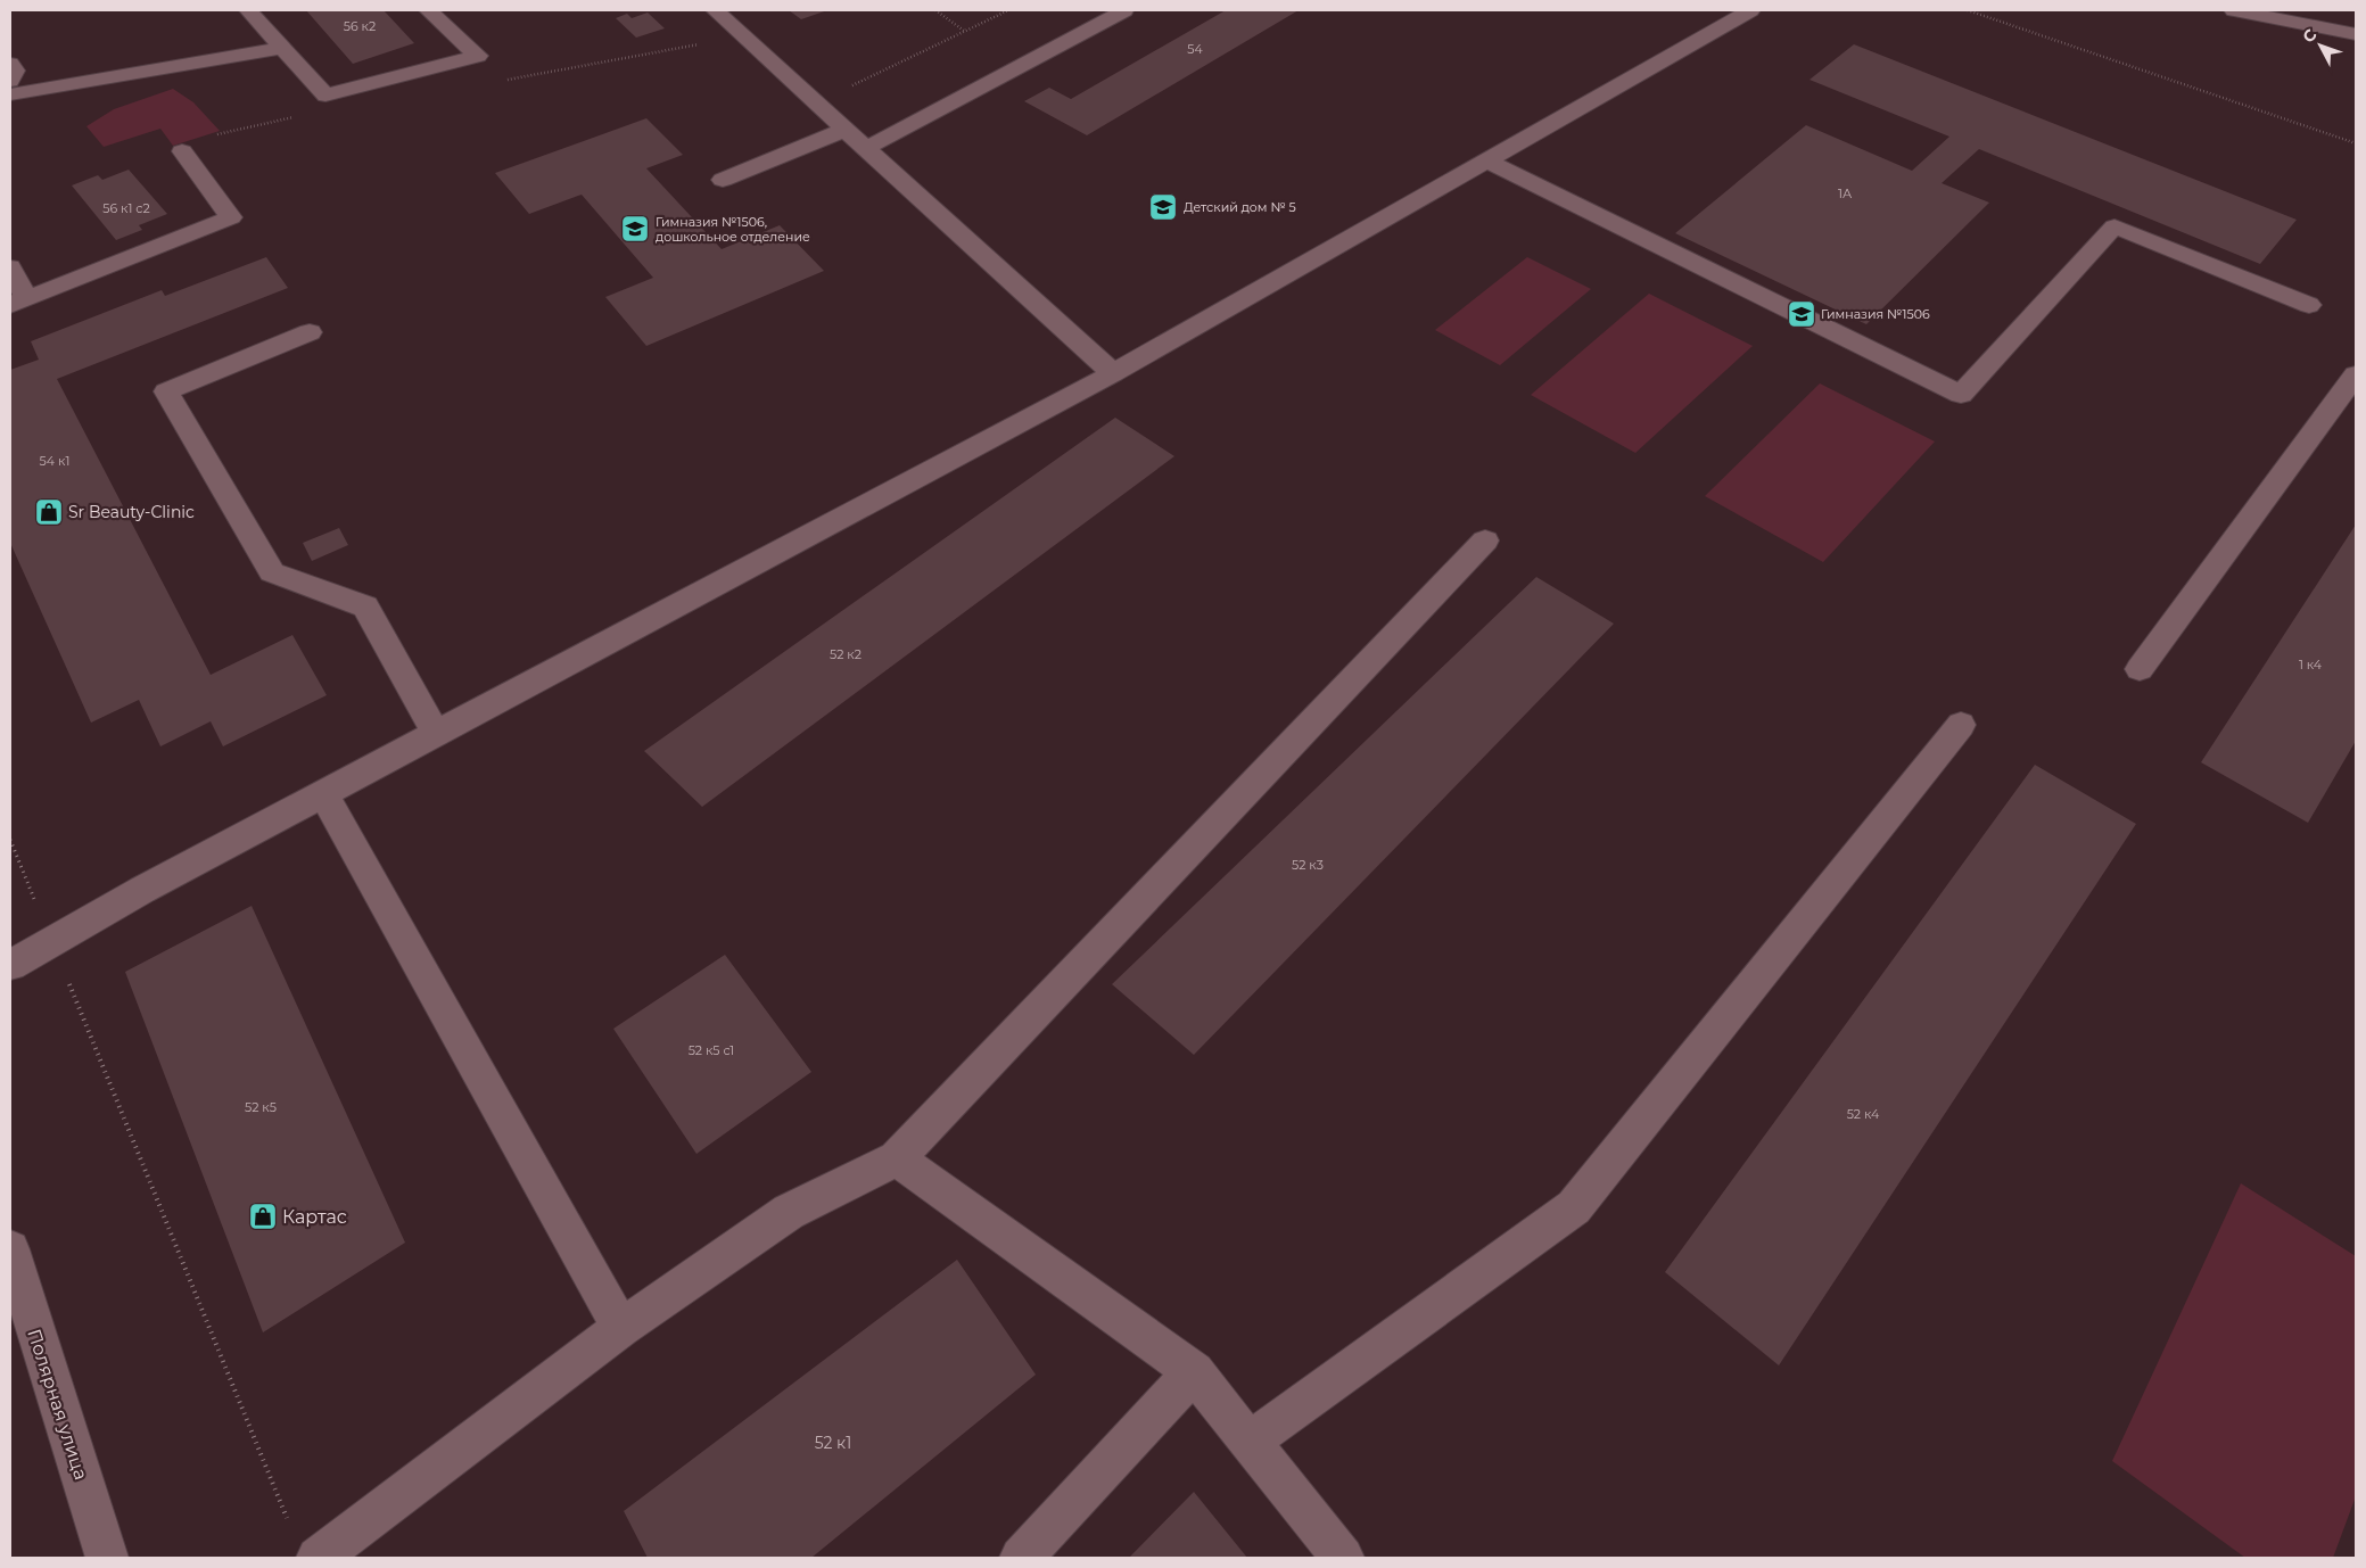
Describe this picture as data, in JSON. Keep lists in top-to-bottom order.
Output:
{
  "streets": {
    "street": ["Полярная улица"]
  },
  "places": {
    "school or university": ["Детский дом № 5", "Гимназия №1506, дошкольное отделение", "Гимназия №1506"],
    "shop": ["Sr Beauty-Clinic", "Картас"]
  },
  "house_numbers": [
    "56 к2",
    "54",
    "1А",
    "56 к1 с2",
    "54 к1",
    "52 к2",
    "1 к4",
    "52 к3",
    "52 к5 с1",
    "52 к5",
    "52 к4",
    "52 к1"
  ],
  "north": "top left"
}
